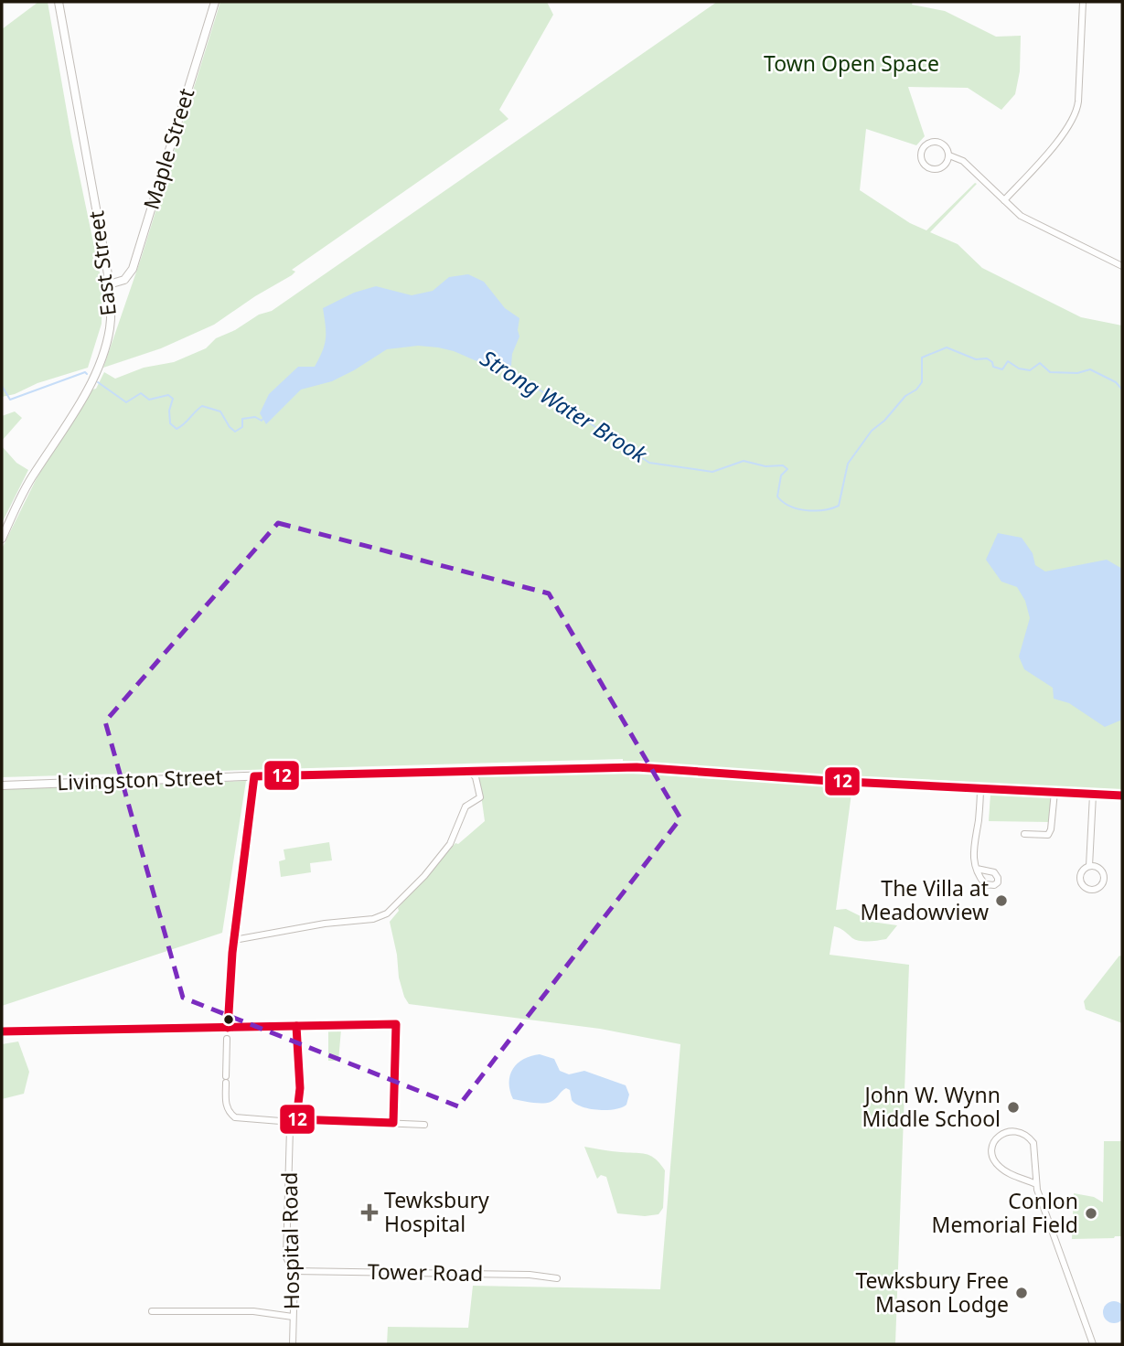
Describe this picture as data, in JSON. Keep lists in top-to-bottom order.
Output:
{
  "streets": {
    "street": [
      "Maple Street",
      "East Street",
      "Livingston Street",
      "Hospital Road",
      "Tower Road"
    ]
  },
  "crossings": [
    ["Maple Street", "East Street"],
    ["Hospital Road", "Tower Road"]
  ],
  "water": ["Strong Water Brook"],
  "parks": ["Town Open Space"],
  "places": {
    "other": [
      "The Villa at Meadowview",
      "John W. Wynn Middle School",
      "Conlon Memorial Field",
      "Tewksbury Free Mason Lodge"
    ],
    "health": ["Tewksbury Hospital"]
  },
  "lines": ["transit line 12"]
}
